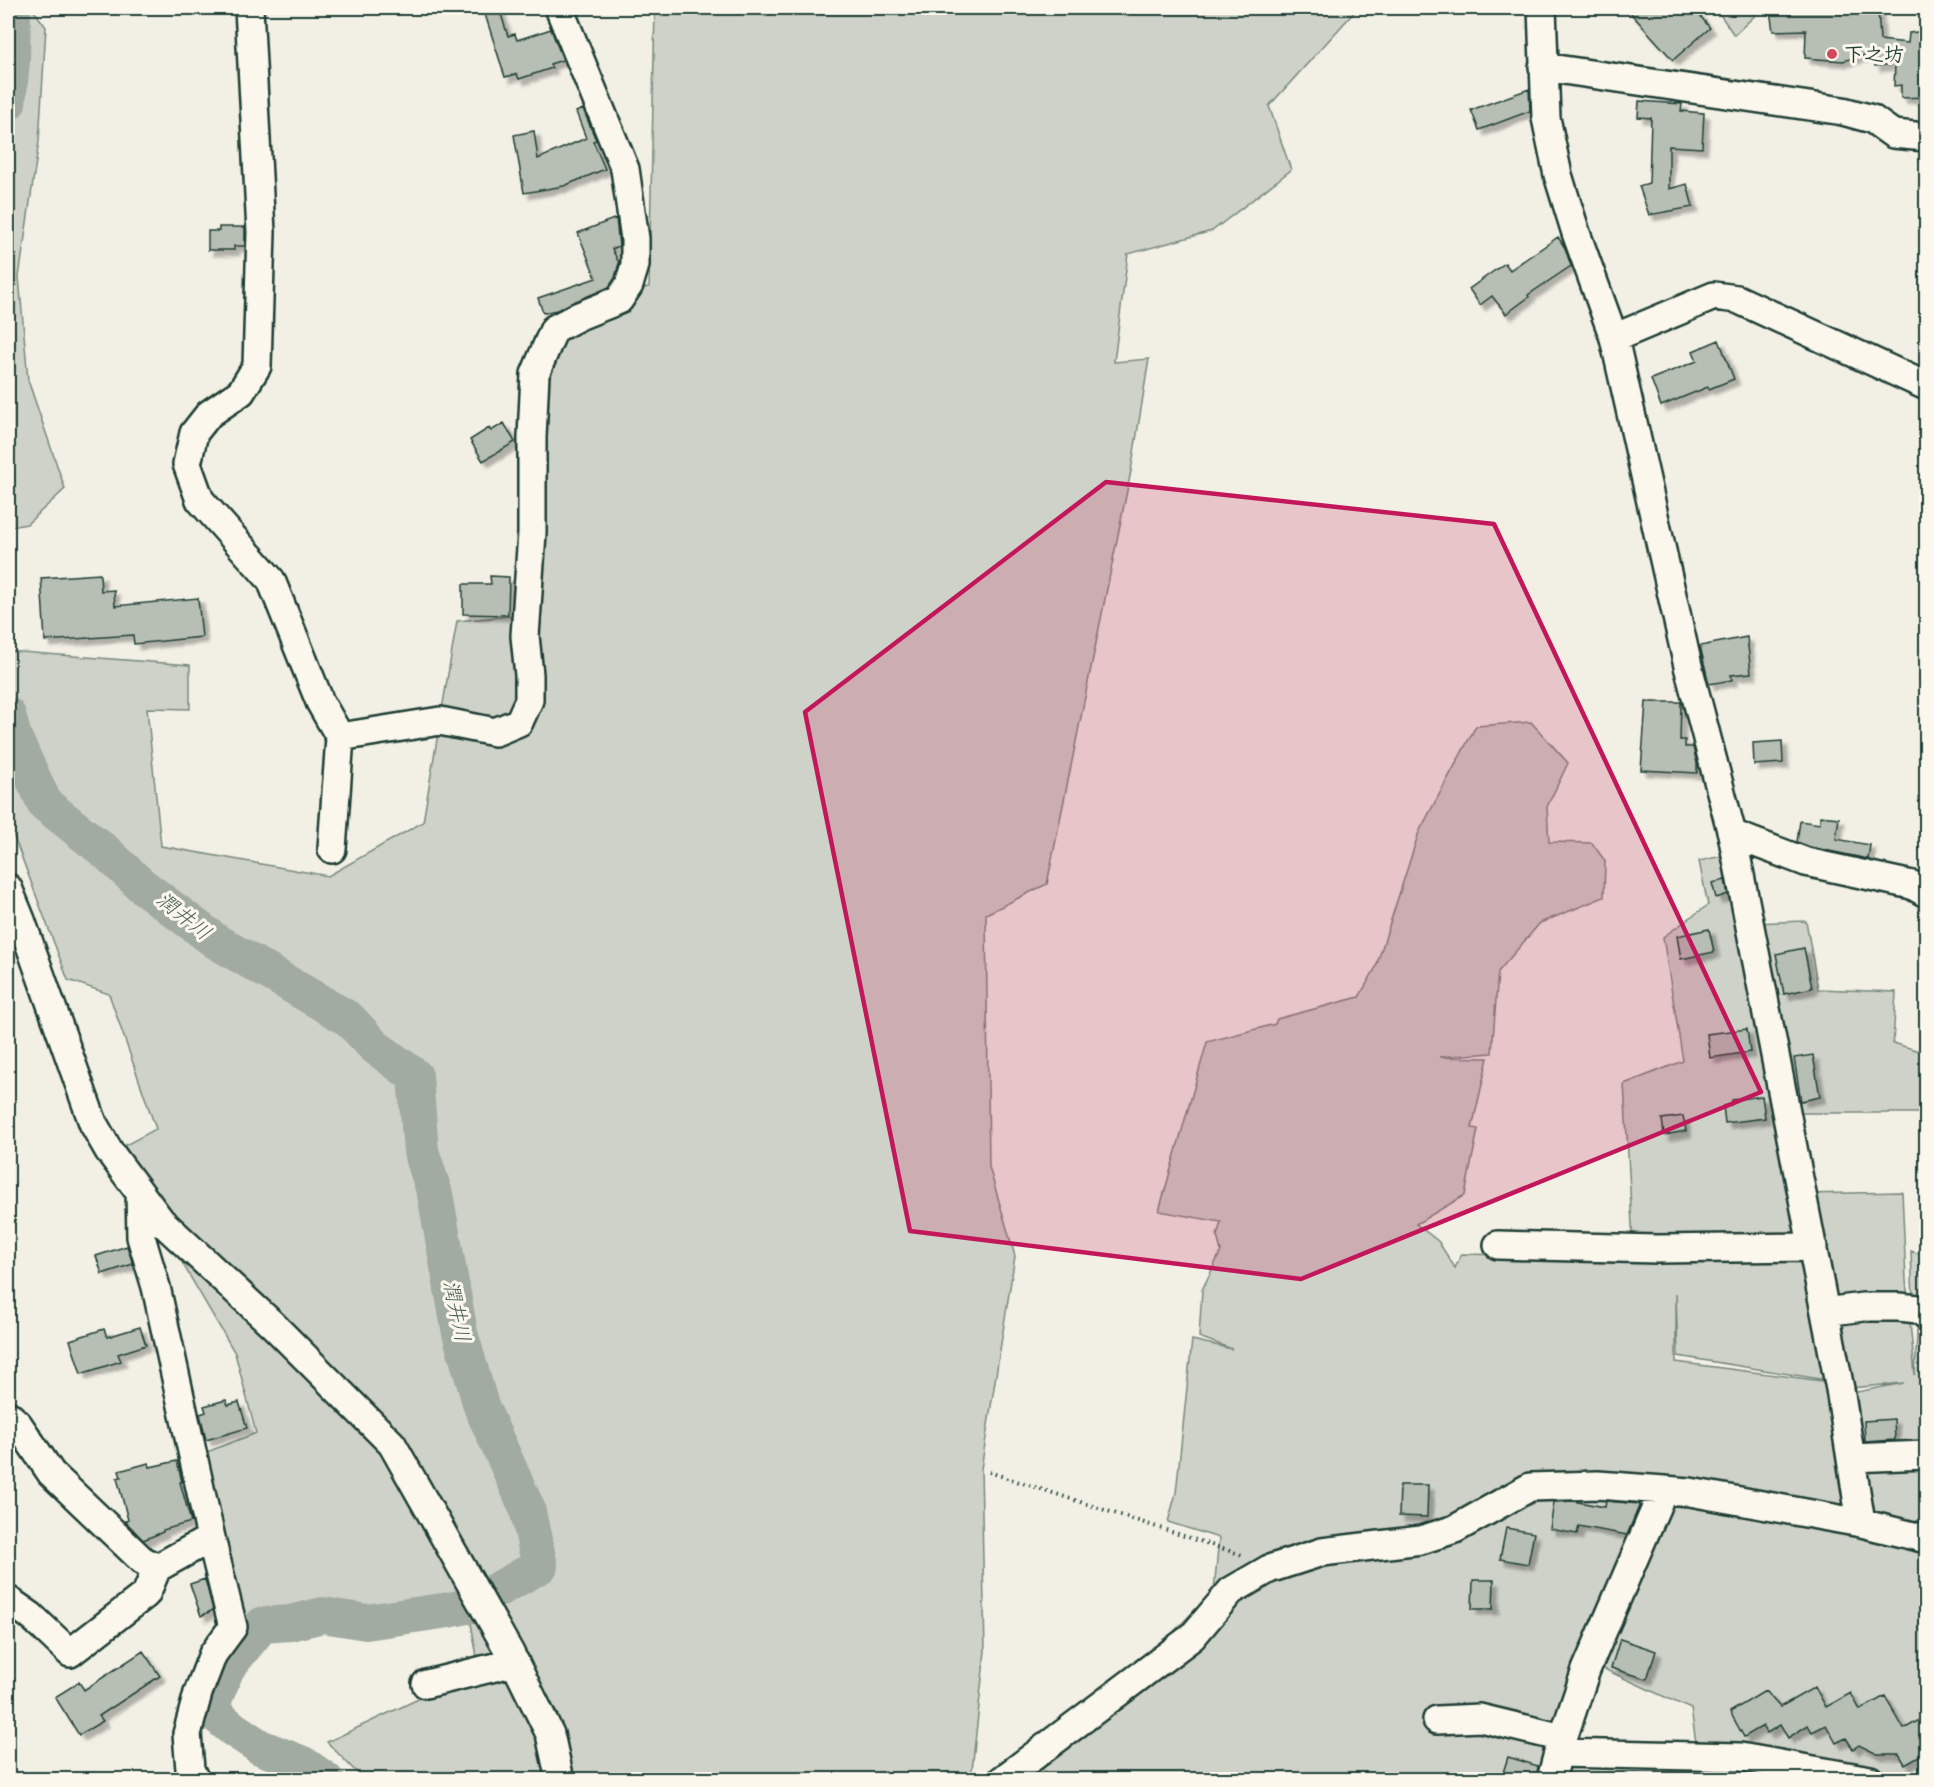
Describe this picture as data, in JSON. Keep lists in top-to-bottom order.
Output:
{
  "water": ["潤井川"],
  "places": ["下之坊"]
}
